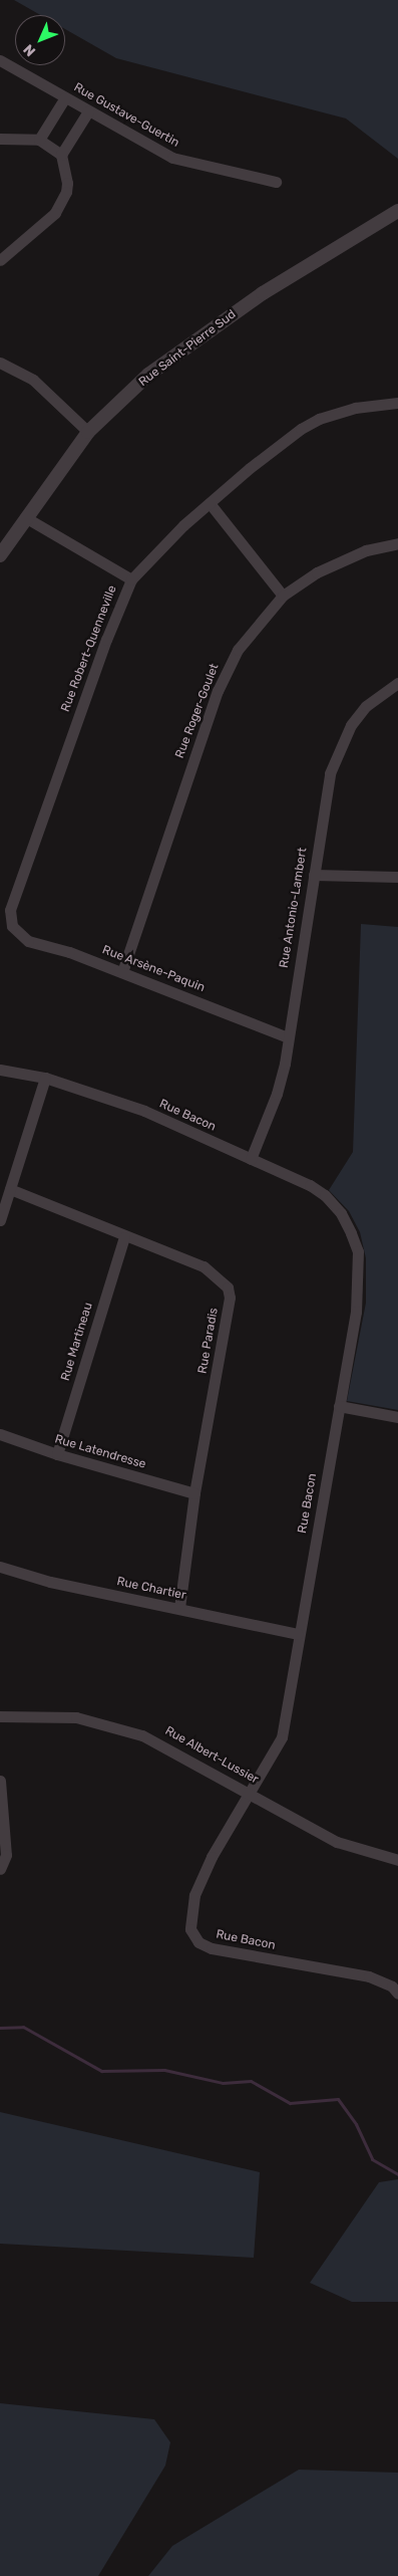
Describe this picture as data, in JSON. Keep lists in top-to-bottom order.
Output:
{
  "streets": {
    "street": [
      "Rue Gustave-Guertin",
      "Rue Saint-Pierre Sud",
      "Rue Robert-Quenneville",
      "Rue Roger-Goulet",
      "Rue Antonio-Lambert",
      "Rue Arsène-Paquin",
      "Rue Bacon",
      "Rue Paradis",
      "Rue Martineau",
      "Rue Latendresse",
      "Rue Chartier",
      "Rue Albert-Lussier"
    ]
  },
  "crossings": [
    ["Rue Robert-Quenneville", "Rue Arsène-Paquin"],
    ["Rue Roger-Goulet", "Rue Arsène-Paquin"],
    ["Rue Antonio-Lambert", "Rue Arsène-Paquin"],
    ["Rue Antonio-Lambert", "Rue Bacon"],
    ["Rue Bacon", "Rue Chartier"],
    ["Rue Bacon", "Rue Albert-Lussier"],
    ["Rue Paradis", "Rue Martineau"],
    ["Rue Paradis", "Rue Latendresse"],
    ["Rue Paradis", "Rue Chartier"],
    ["Rue Martineau", "Rue Latendresse"]
  ],
  "north": "bottom left"
}
